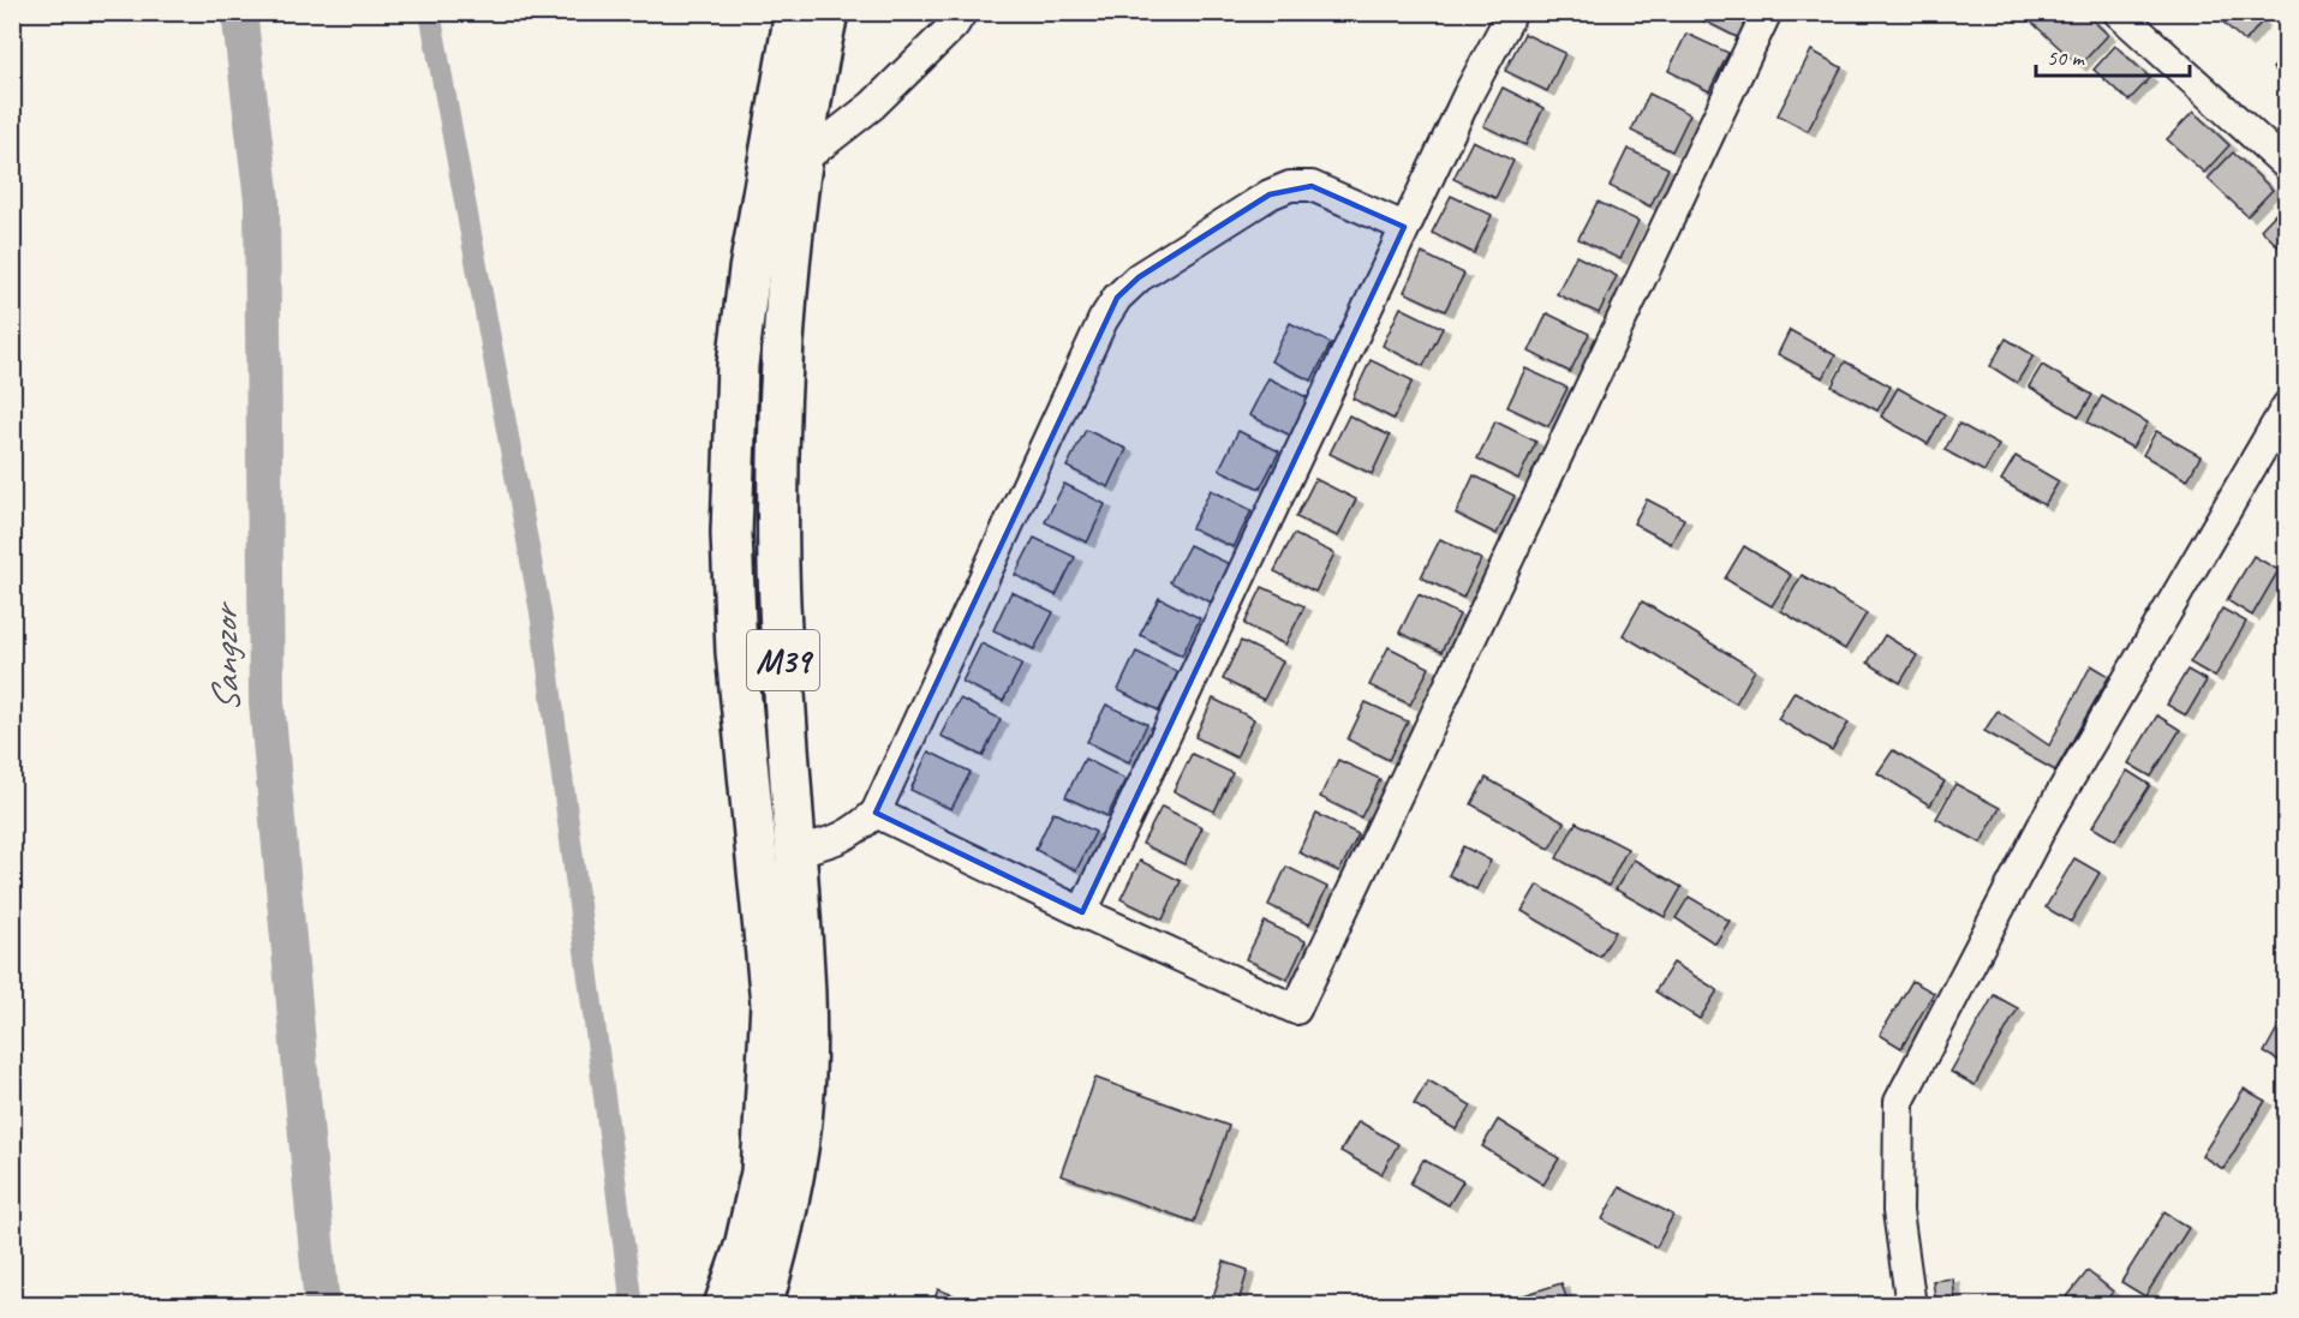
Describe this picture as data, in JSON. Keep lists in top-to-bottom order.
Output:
{
  "streets": {
    "highway": ["M39"]
  },
  "water": ["Sangzor"],
  "scale_bar": "50 m"
}
